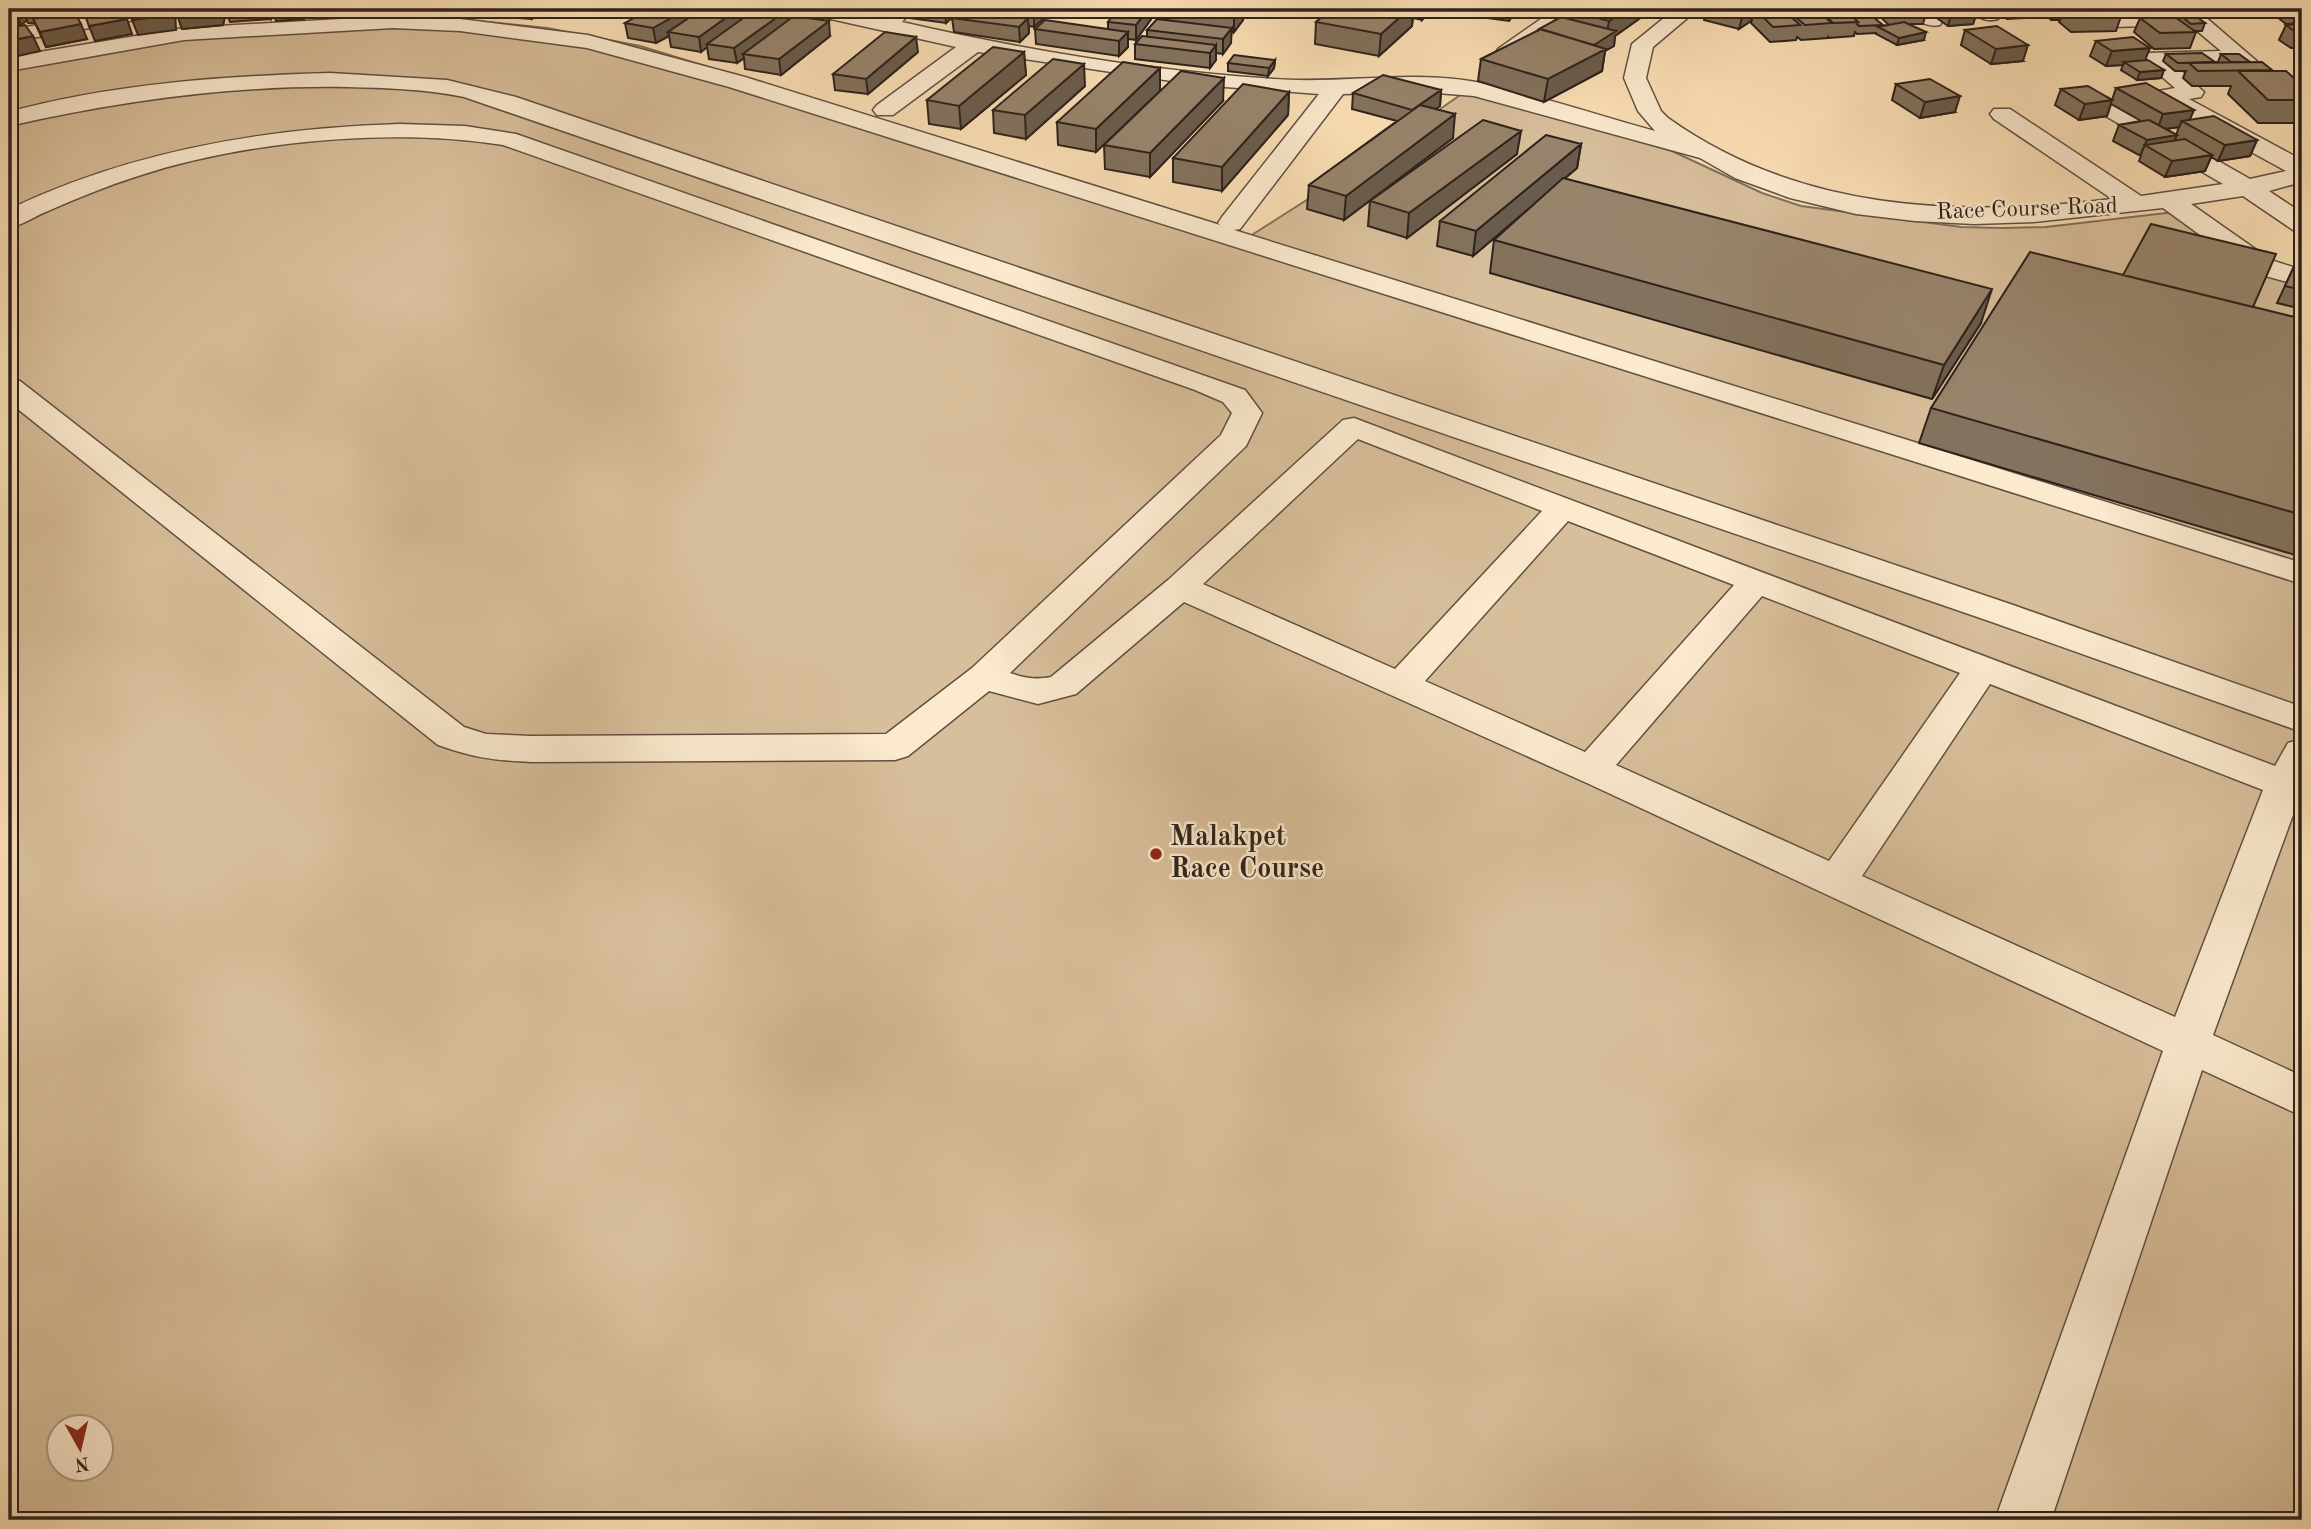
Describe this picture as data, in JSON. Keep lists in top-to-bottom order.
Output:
{
  "streets": {
    "street": ["Race Course Road"]
  },
  "places": ["Malakpet Race Course"],
  "north": "bottom"
}
